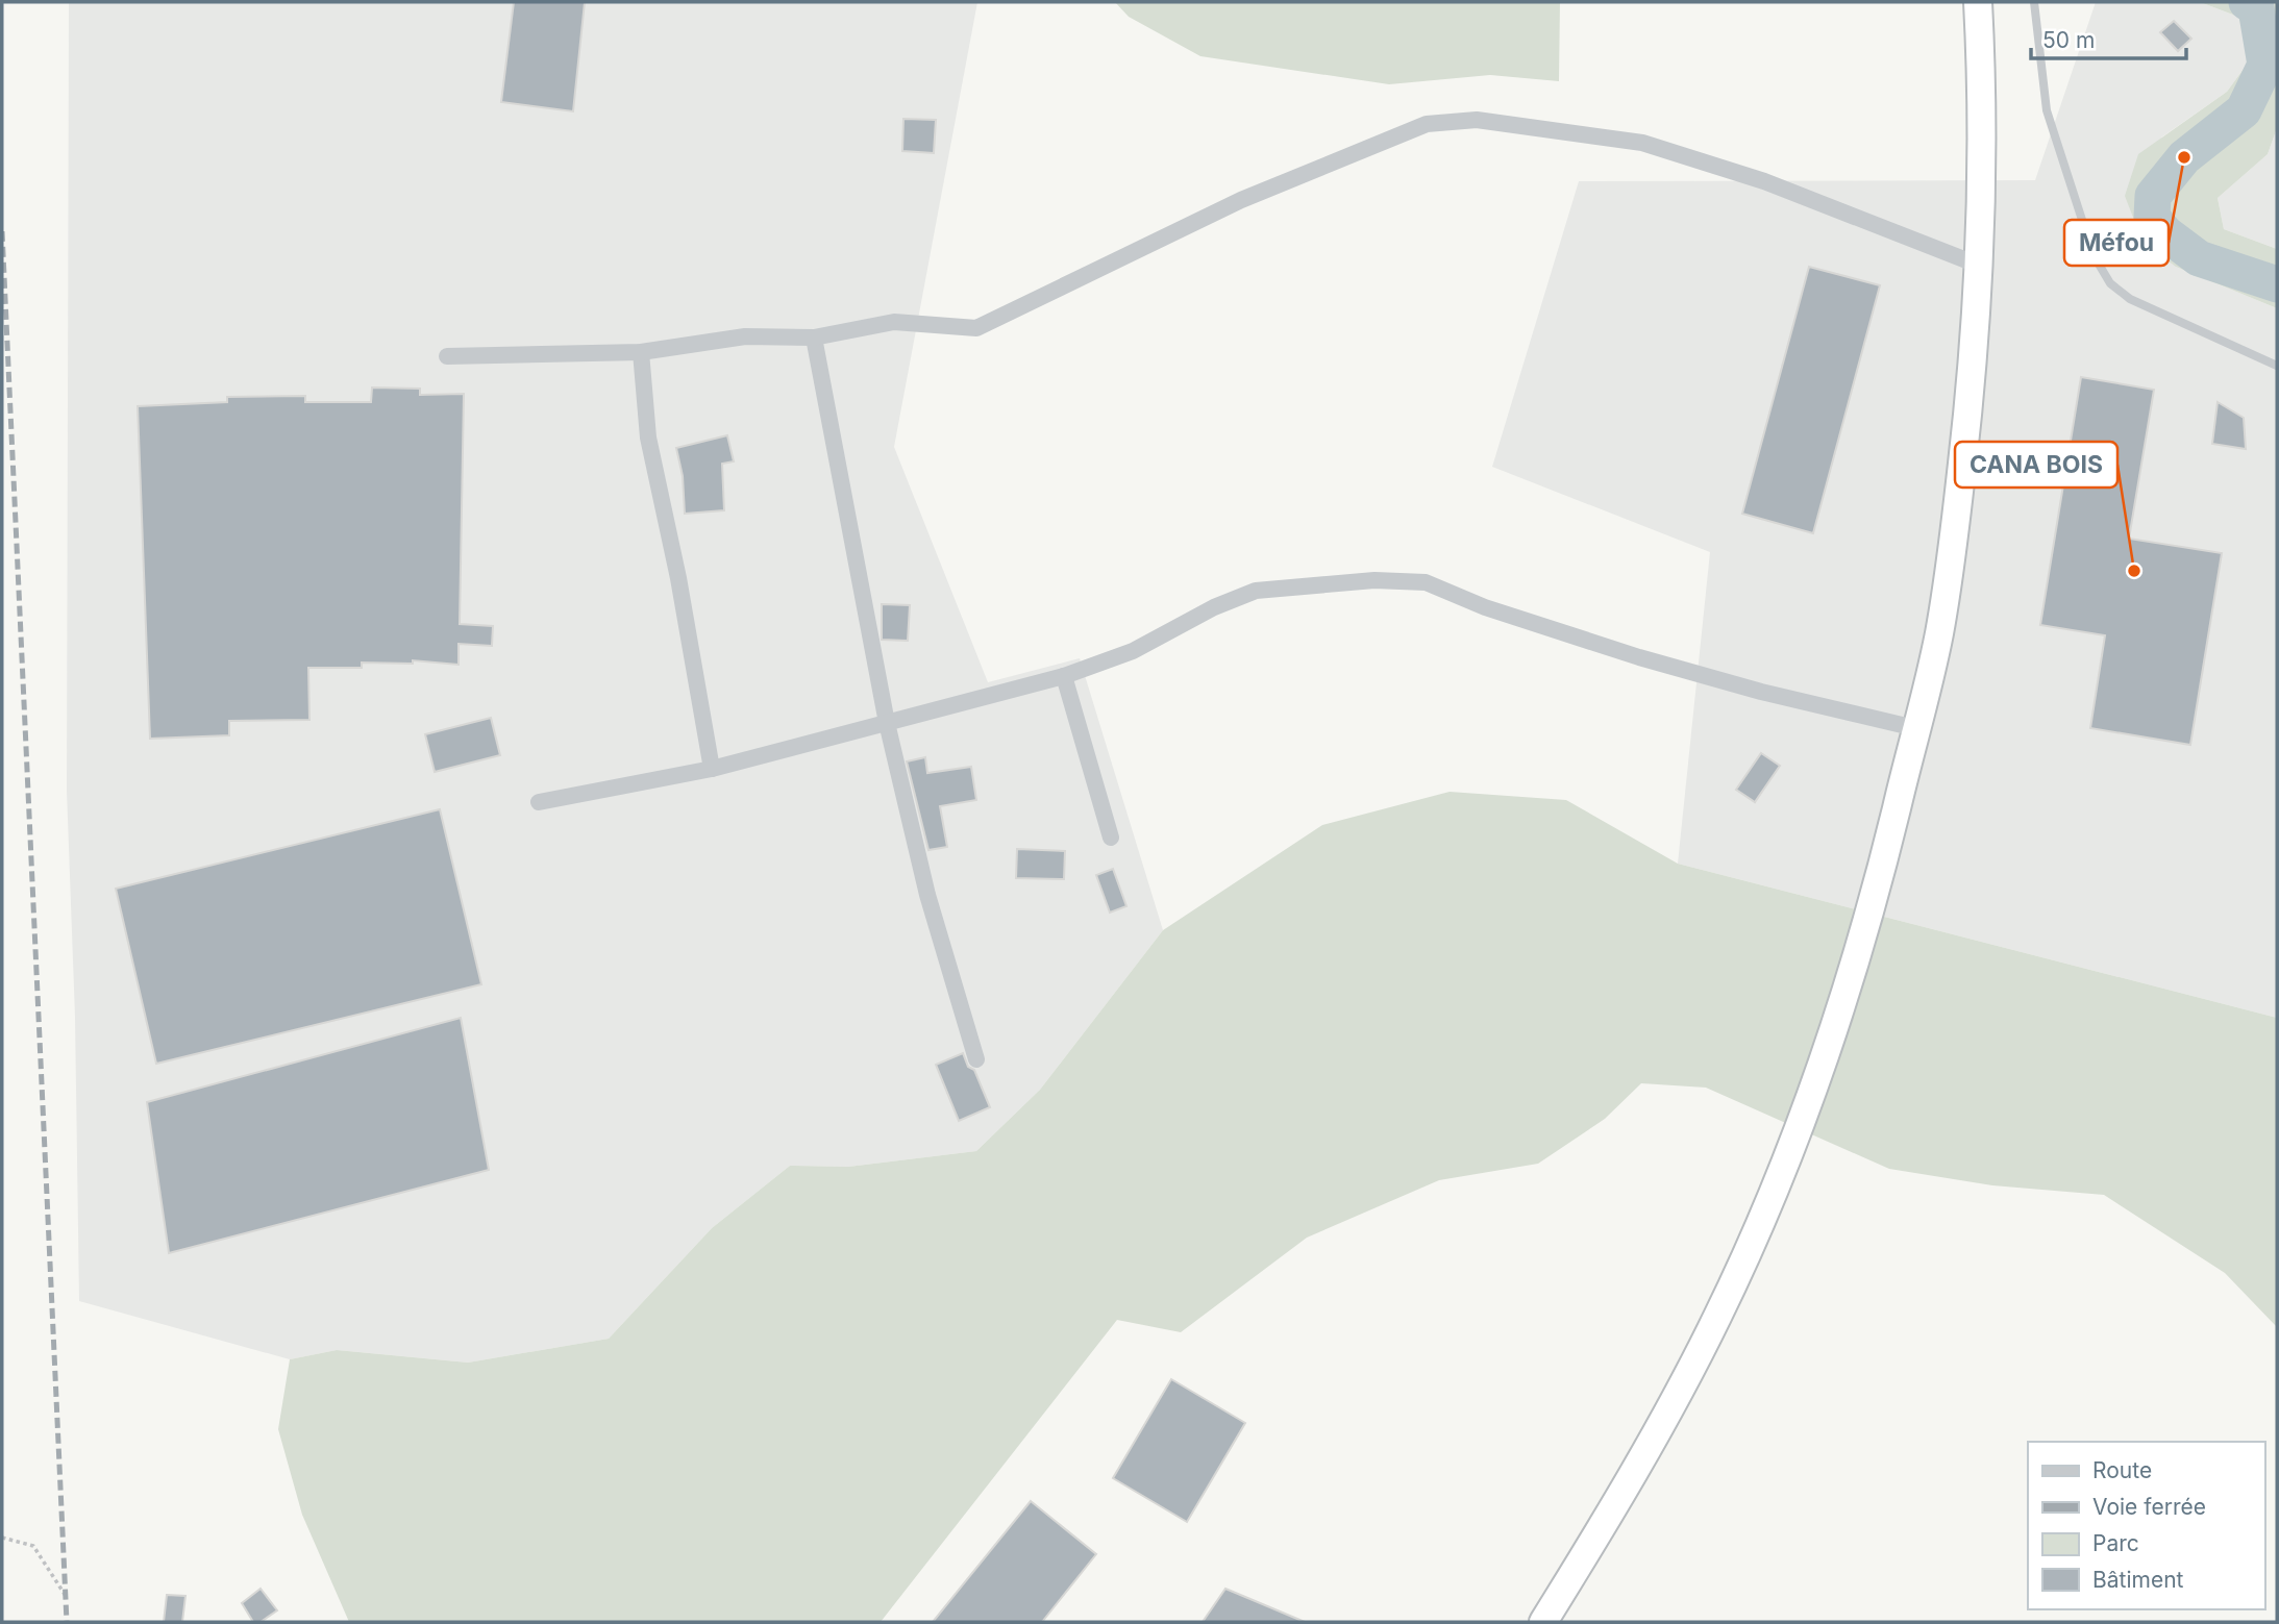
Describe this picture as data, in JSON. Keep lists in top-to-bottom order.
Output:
{
  "places": ["Méfou", "CANA BOIS"],
  "legend": [
    "Route",
    "Voie ferrée",
    "Parc",
    "Bâtiment"
  ],
  "scale_bar": "50 m"
}
